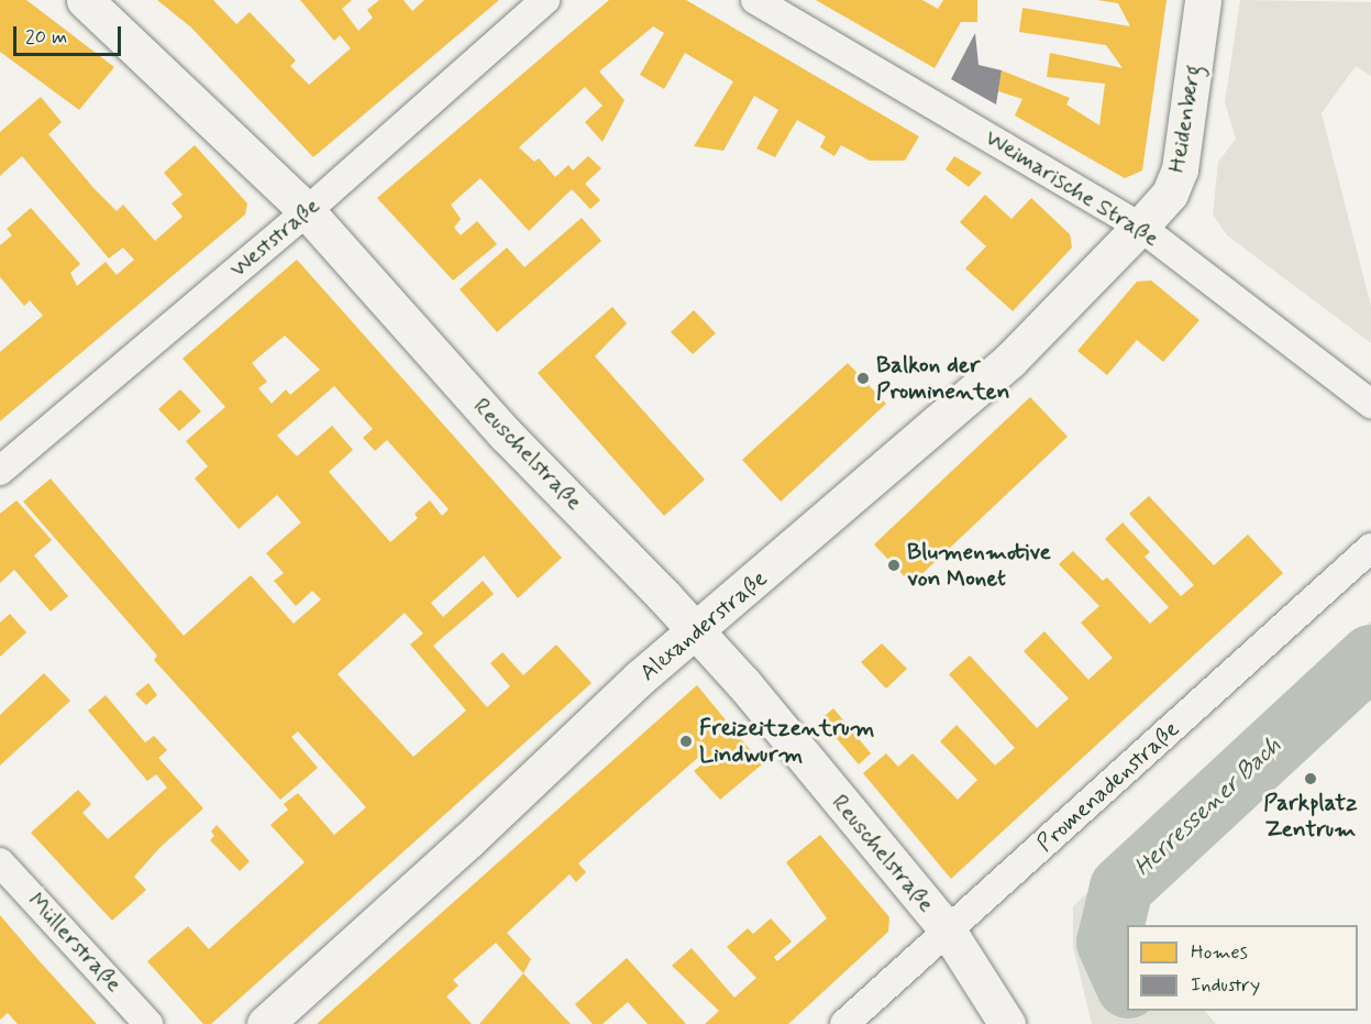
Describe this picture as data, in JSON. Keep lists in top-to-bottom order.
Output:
{
  "streets": {
    "street": [
      "Heidenberg",
      "Weimarische Straße",
      "Weststraße",
      "Reuschelstraße",
      "Alexanderstraße",
      "Promenadenstraße",
      "Müllerstraße"
    ]
  },
  "crossings": [
    ["Heidenberg", "Weimarische Straße"],
    ["Heidenberg", "Alexanderstraße"],
    ["Weimarische Straße", "Alexanderstraße"],
    ["Weststraße", "Reuschelstraße"],
    ["Reuschelstraße", "Alexanderstraße"],
    ["Reuschelstraße", "Promenadenstraße"]
  ],
  "water": ["Herressener Bach"],
  "places": [
    "Balkon der Prominenten",
    "Blumenmotive von Monet",
    "Freizeitzentrum Lindwurm",
    "Parkplatz Zentrum"
  ],
  "legend": ["Homes", "Industry"],
  "scale_bar": "20 m"
}
